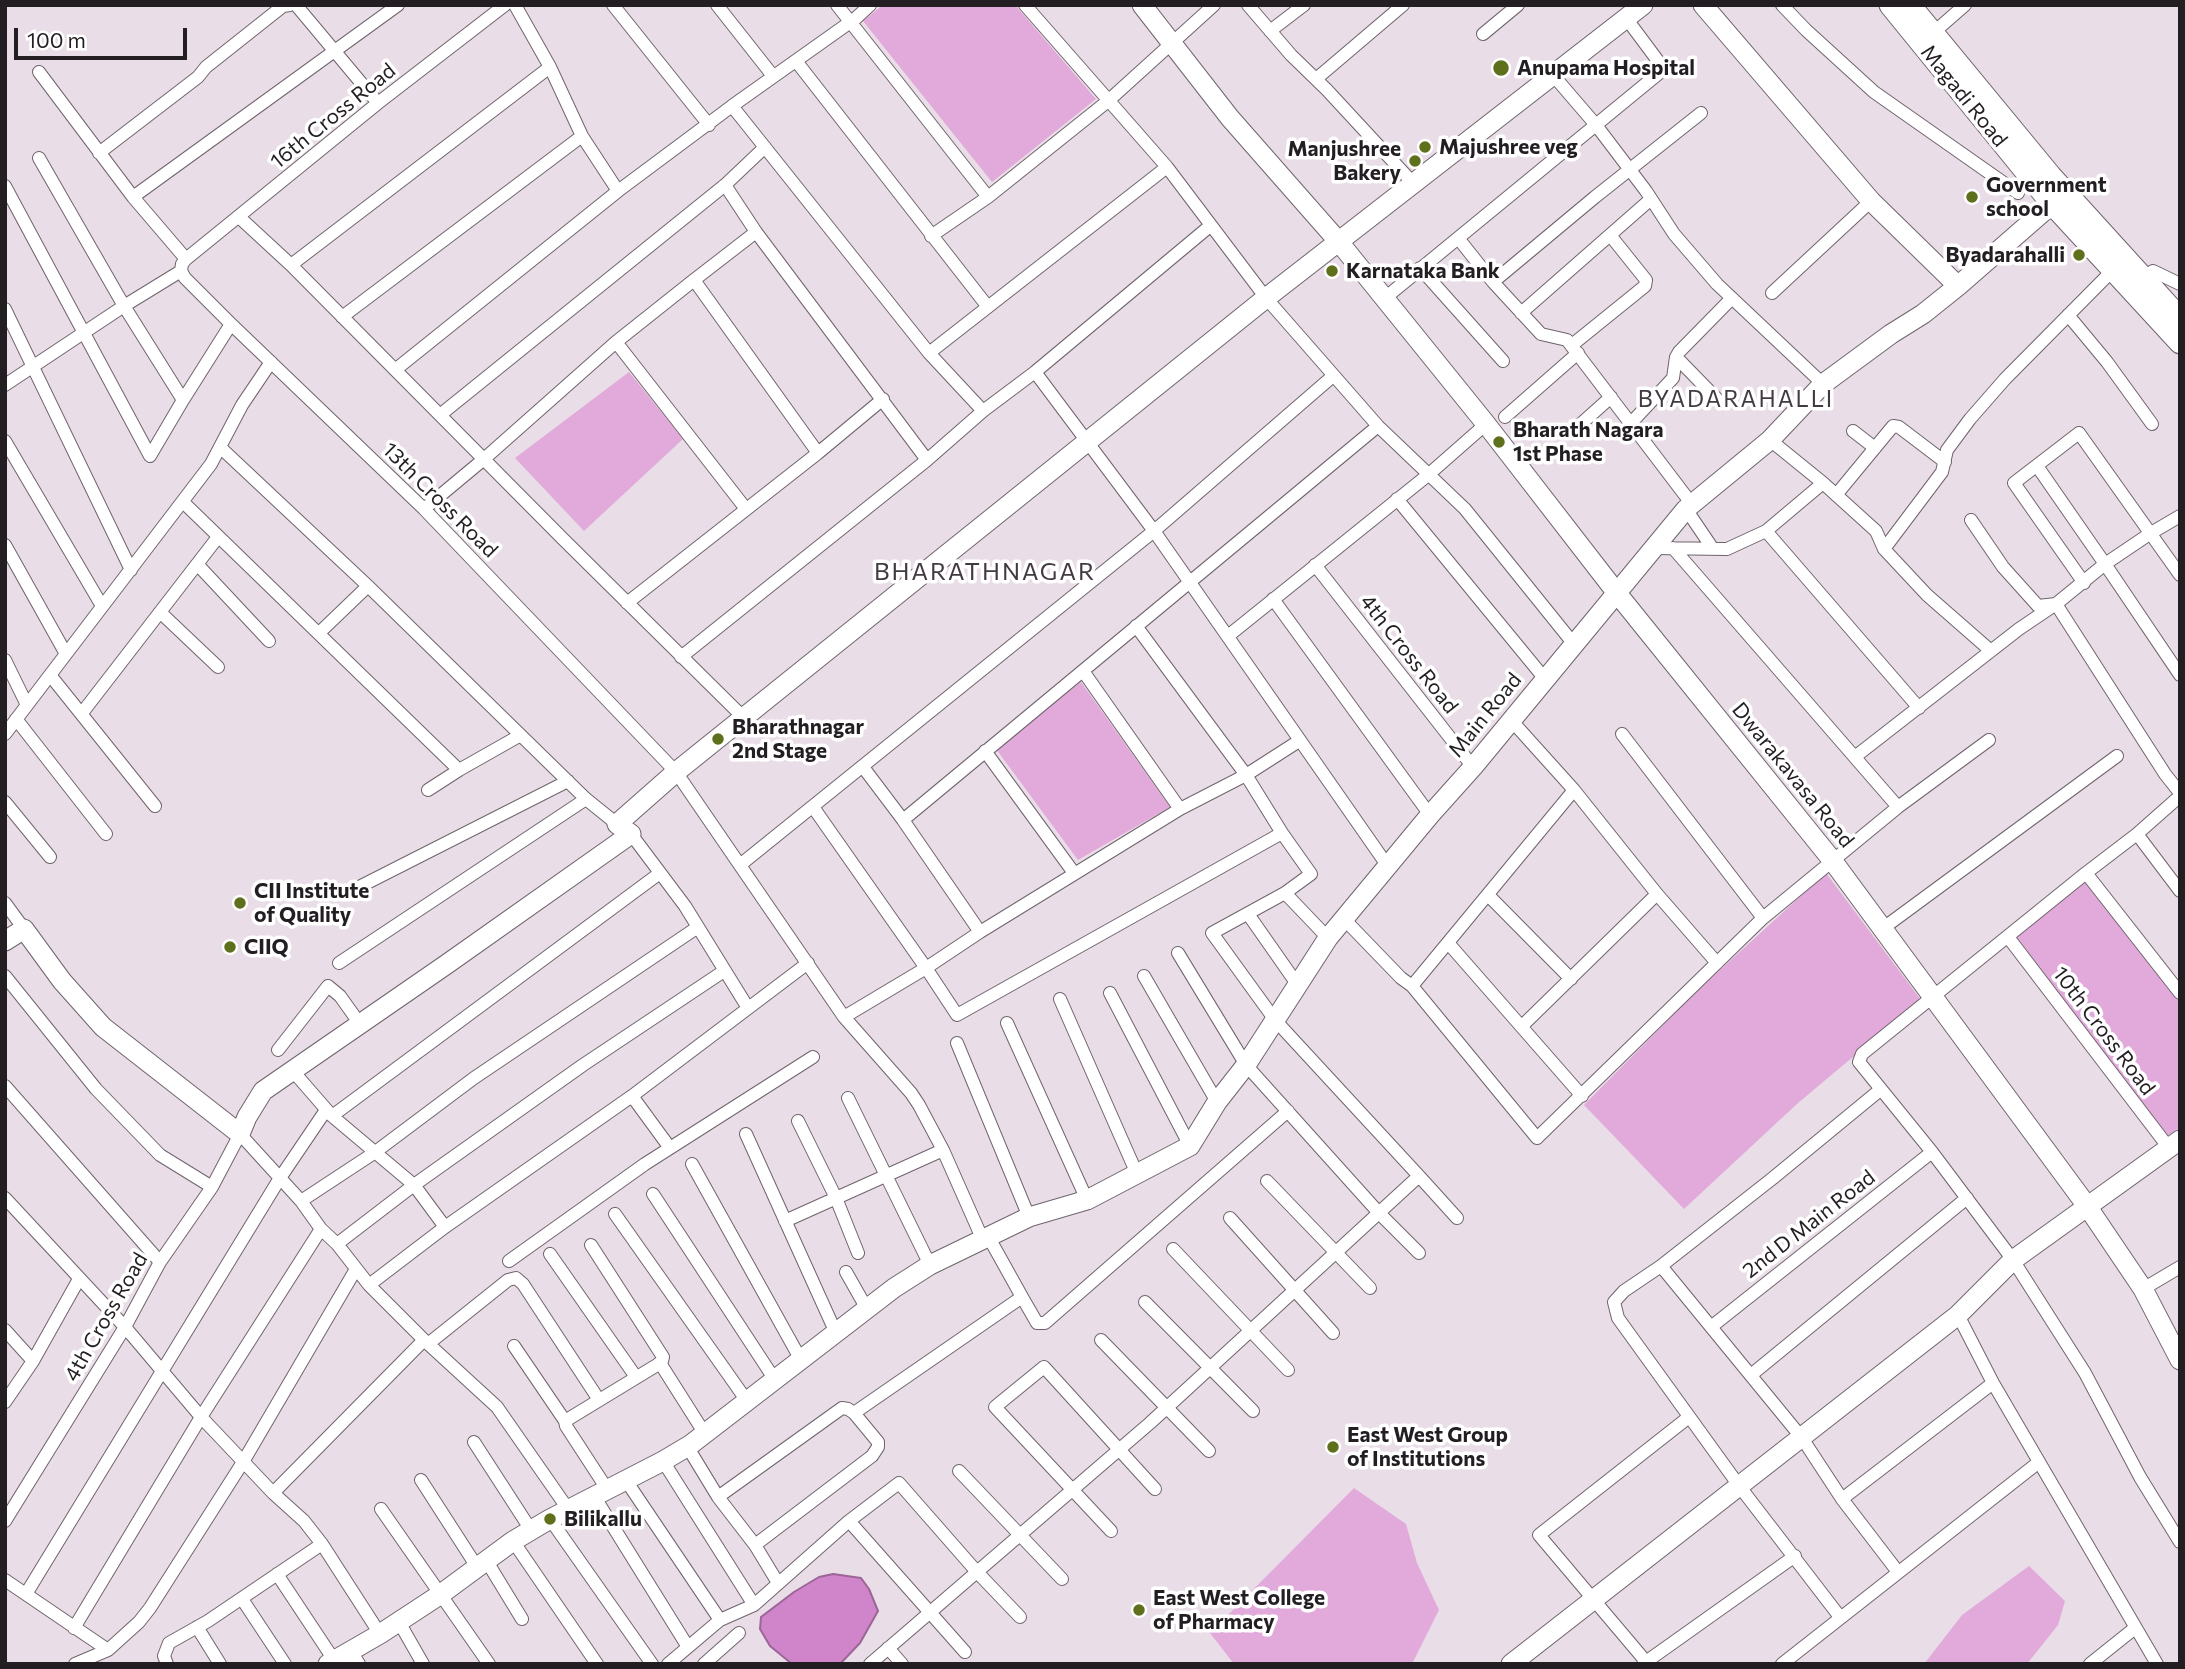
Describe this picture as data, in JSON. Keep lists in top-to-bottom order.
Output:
{
  "streets": {
    "main road": ["Magadi Road"],
    "street": [
      "16th Cross Road",
      "13th Cross Road",
      "4th Cross Road",
      "Main Road",
      "Dwarakavasa Road",
      "10th Cross Road",
      "2nd D Main Road"
    ]
  },
  "crossings": [
    ["Magadi Road", "Main Road"],
    ["16th Cross Road", "13th Cross Road"],
    ["4th Cross Road", "Main Road"],
    ["Main Road", "Dwarakavasa Road"]
  ],
  "districts": ["BYADARAHALLI", "BHARATHNAGAR"],
  "places": [
    "Anupama Hospital",
    "Majushree veg",
    "Manjushree Bakery",
    "Government school",
    "Byadarahalli",
    "Karnataka Bank",
    "Bharath Nagara 1st Phase",
    "Bharathnagar 2nd Stage",
    "CII Institute of Quality",
    "CIIQ",
    "East West Group of Institutions",
    "Bilikallu",
    "East West College of Pharmacy"
  ],
  "scale_bar": "100 m"
}
